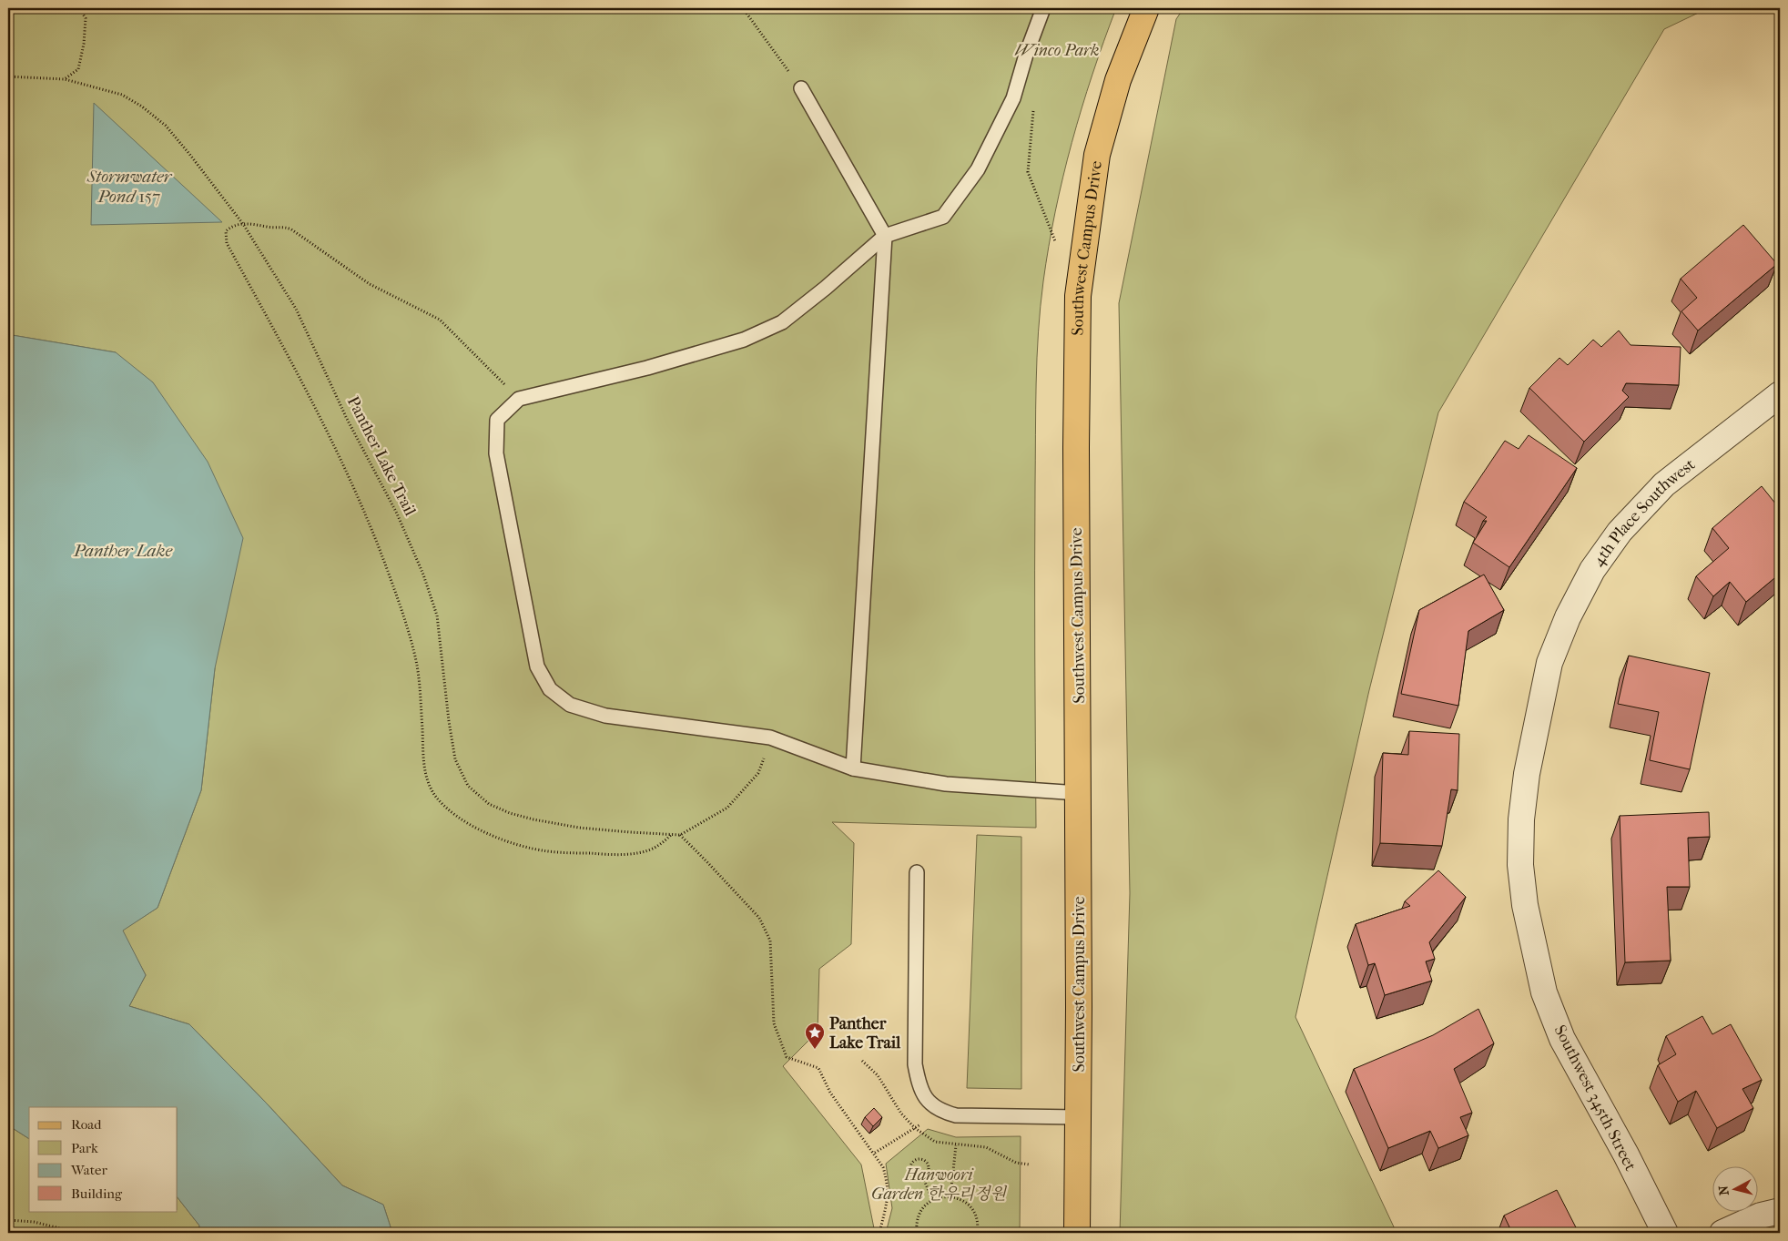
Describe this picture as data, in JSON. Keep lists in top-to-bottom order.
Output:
{
  "streets": {
    "main road": ["Southwest Campus Drive"],
    "street": ["4th Place Southwest", "Southwest 345th Street"],
    "path": ["Panther Lake Trail"]
  },
  "crossings": [
    ["4th Place Southwest", "Southwest 345th Street"]
  ],
  "water": ["Stormwater Pond 157", "Panther Lake"],
  "parks": ["Winco Park", "Hanwoori Garden 한우리정원"],
  "places": {
    "place": ["Panther Lake Trail"]
  },
  "legend": [
    "Road",
    "Park",
    "Water",
    "Building"
  ],
  "north": "left"
}
